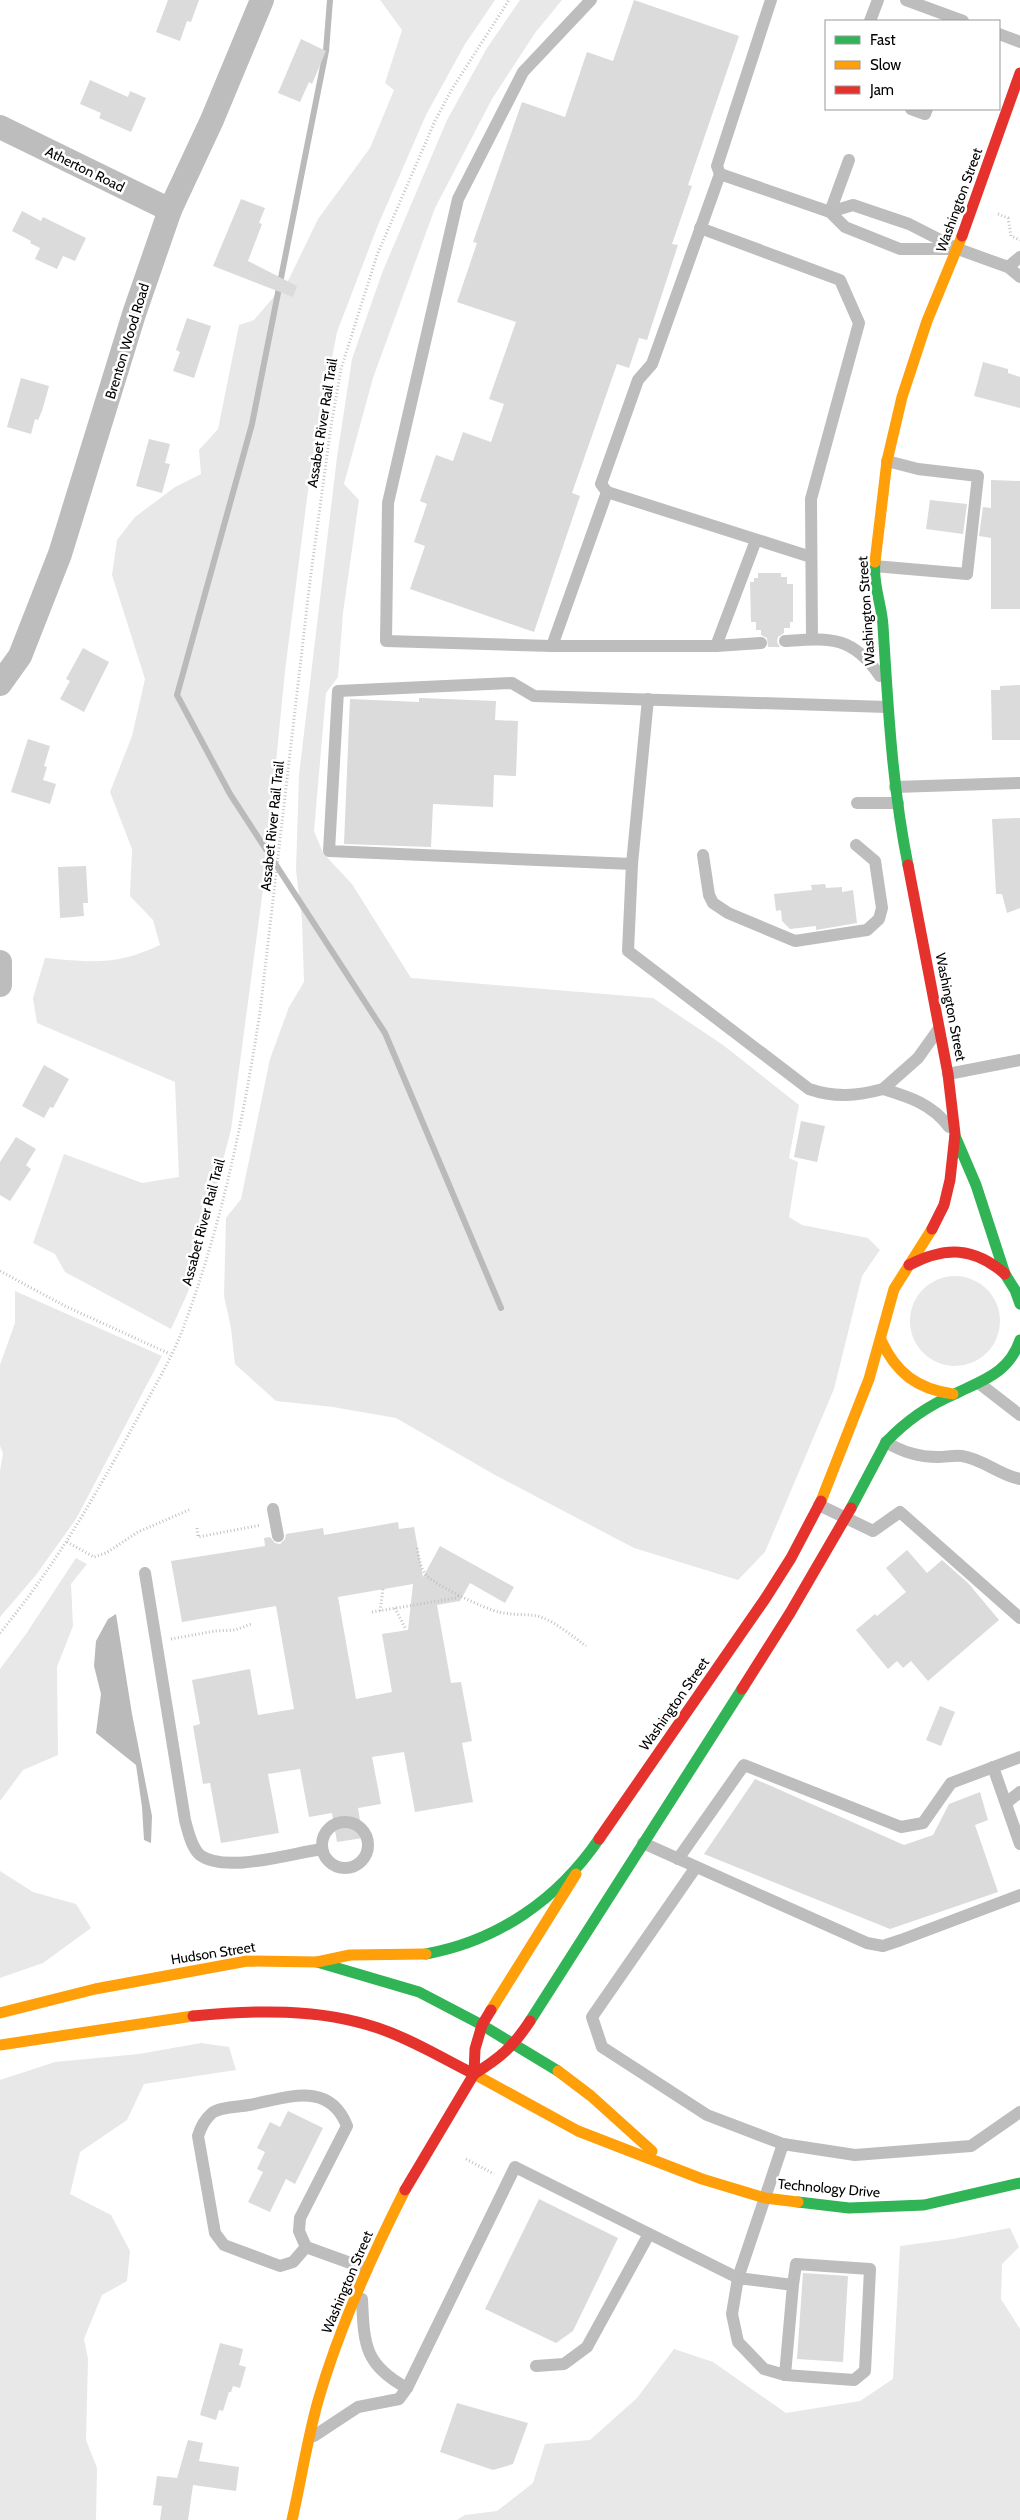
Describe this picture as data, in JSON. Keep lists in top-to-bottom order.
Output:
{
  "streets": {
    "main road": ["Washington Street", "Hudson Street", "Technology Drive"],
    "street": ["Atherton Road", "Brenton Wood Road"],
    "path": ["Assabet River Rail Trail"]
  },
  "crossings": [
    ["Atherton Road", "Brenton Wood Road"],
    ["Washington Street", "Hudson Street"],
    ["Washington Street", "Technology Drive"],
    ["Hudson Street", "Technology Drive"]
  ],
  "legend": ["Fast", "Slow", "Jam"]
}
